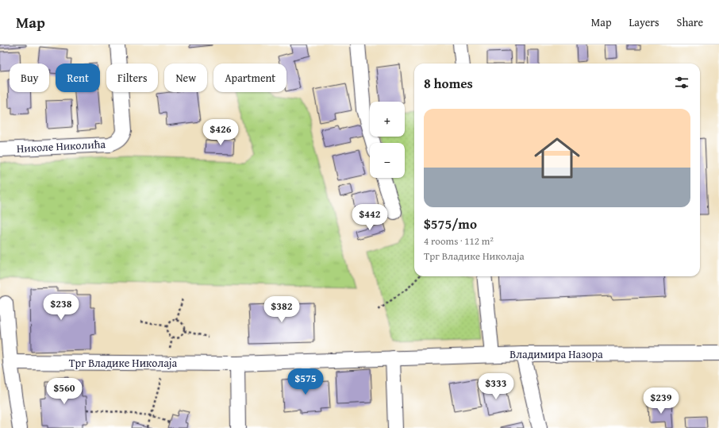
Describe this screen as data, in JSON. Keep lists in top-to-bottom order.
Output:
{
  "streets": {
    "street": ["Николе Николића", "Владимира Назора", "Трг Владике Николаја"]
  },
  "crossings": [
    ["Владимира Назора", "Трг Владике Николаја"]
  ],
  "page": {
    "header": "Map",
    "nav": ["Map", "Layers", "Share"],
    "chip": [
      "Buy",
      "Rent",
      "Filters",
      "New",
      "Apartment"
    ],
    "heading": "8 homes",
    "map_buttons": ["+", "−"],
    "list": [
      {
        "name": "$575/mo",
        "note": "4 rooms · 112 m² · Трг Владике Николаја"
      }
    ],
    "price": [
      "$426",
      "$442",
      "$238",
      "$382",
      "$575",
      "$333",
      "$560",
      "$239"
    ]
  }
}
